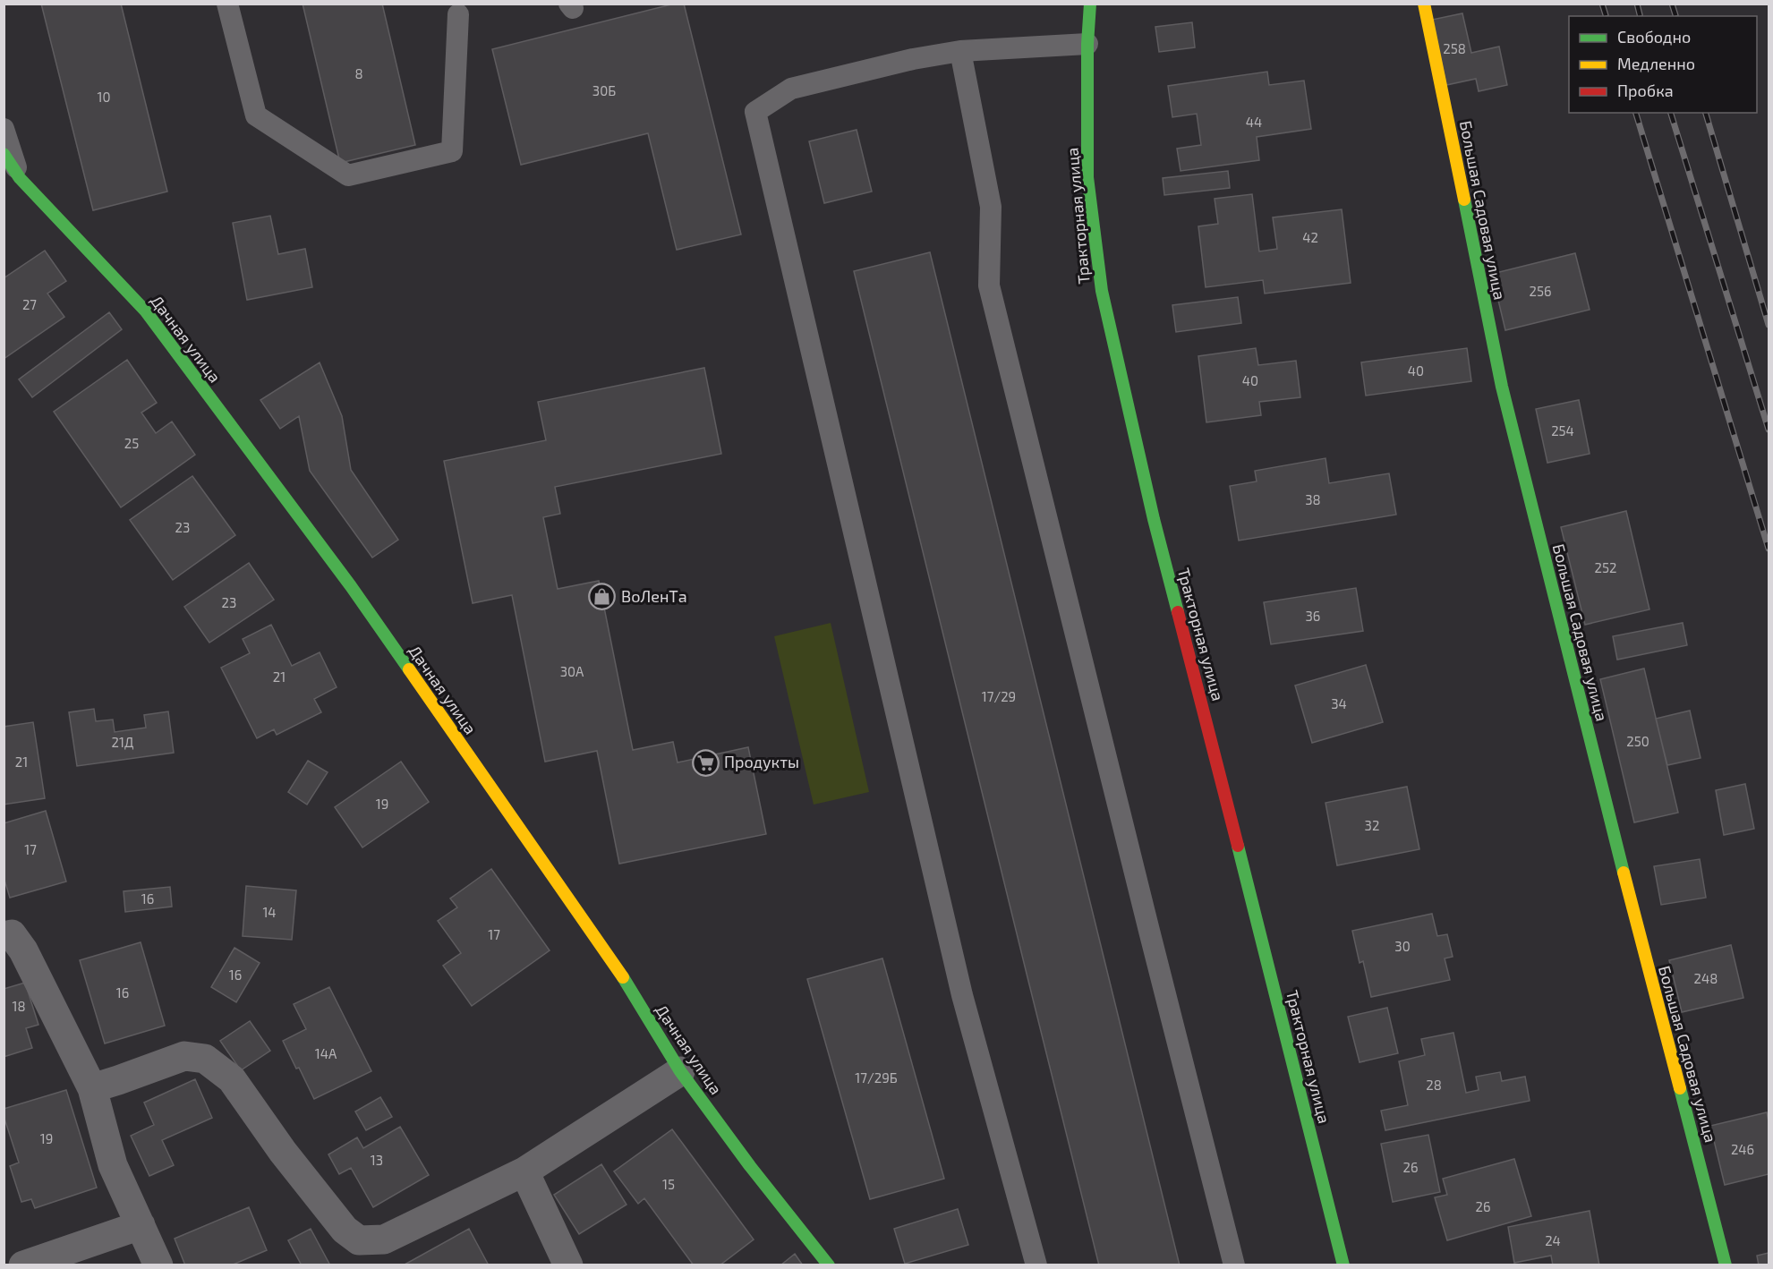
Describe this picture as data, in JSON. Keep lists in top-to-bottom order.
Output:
{
  "streets": {
    "street": ["Большая Садовая улица", "Тракторная улица", "Дачная улица"]
  },
  "places": {
    "shop": ["ВоЛенТа"],
    "supermarket": ["Продукты"]
  },
  "house_numbers": [
    "258",
    "8",
    "30Б",
    "10",
    "44",
    "42",
    "256",
    "27",
    "40",
    "40",
    "254",
    "25",
    "38",
    "23",
    "252",
    "23",
    "36",
    "30А",
    "21",
    "17/29",
    "34",
    "250",
    "21Д",
    "21",
    "19",
    "32",
    "17",
    "16",
    "14",
    "17",
    "30",
    "16",
    "248",
    "16",
    "18",
    "14А",
    "17/29Б",
    "28",
    "19",
    "246",
    "13",
    "26",
    "15",
    "26",
    "24"
  ],
  "legend": ["Свободно", "Медленно", "Пробка"]
}
